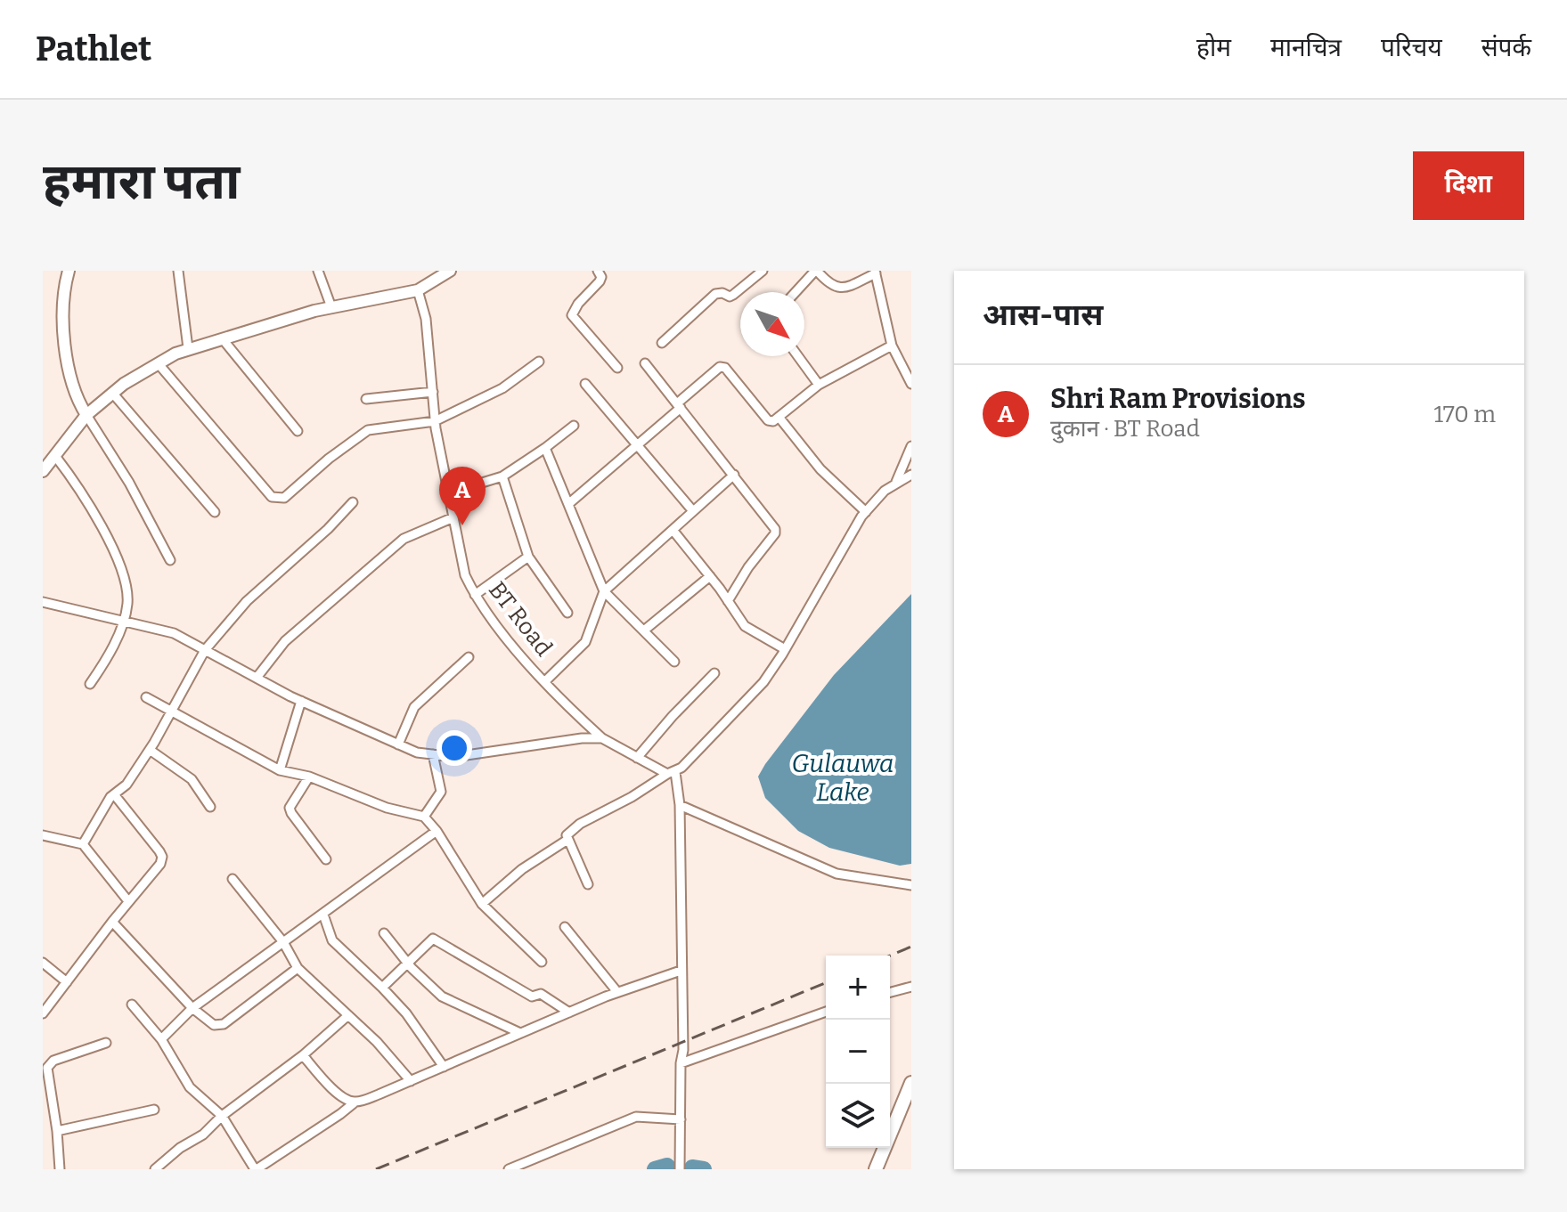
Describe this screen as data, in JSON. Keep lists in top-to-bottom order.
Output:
{
  "streets": {
    "street": ["BT Road"]
  },
  "water": ["Gulauwa Lake"],
  "north": "bottom right",
  "page": {
    "header": "Pathlet",
    "nav": [
      "होम",
      "मानचित्र",
      "परिचय",
      "संपर्क"
    ],
    "buttons": "दिशा",
    "title": "हमारा पता",
    "heading": "आस-पास",
    "list": [
      {
        "mark": "A",
        "name": "Shri Ram Provisions",
        "note": "दुकान · BT Road",
        "value": "170 m"
      }
    ],
    "pins": "A",
    "map_buttons": ["+", "−"]
  }
}
